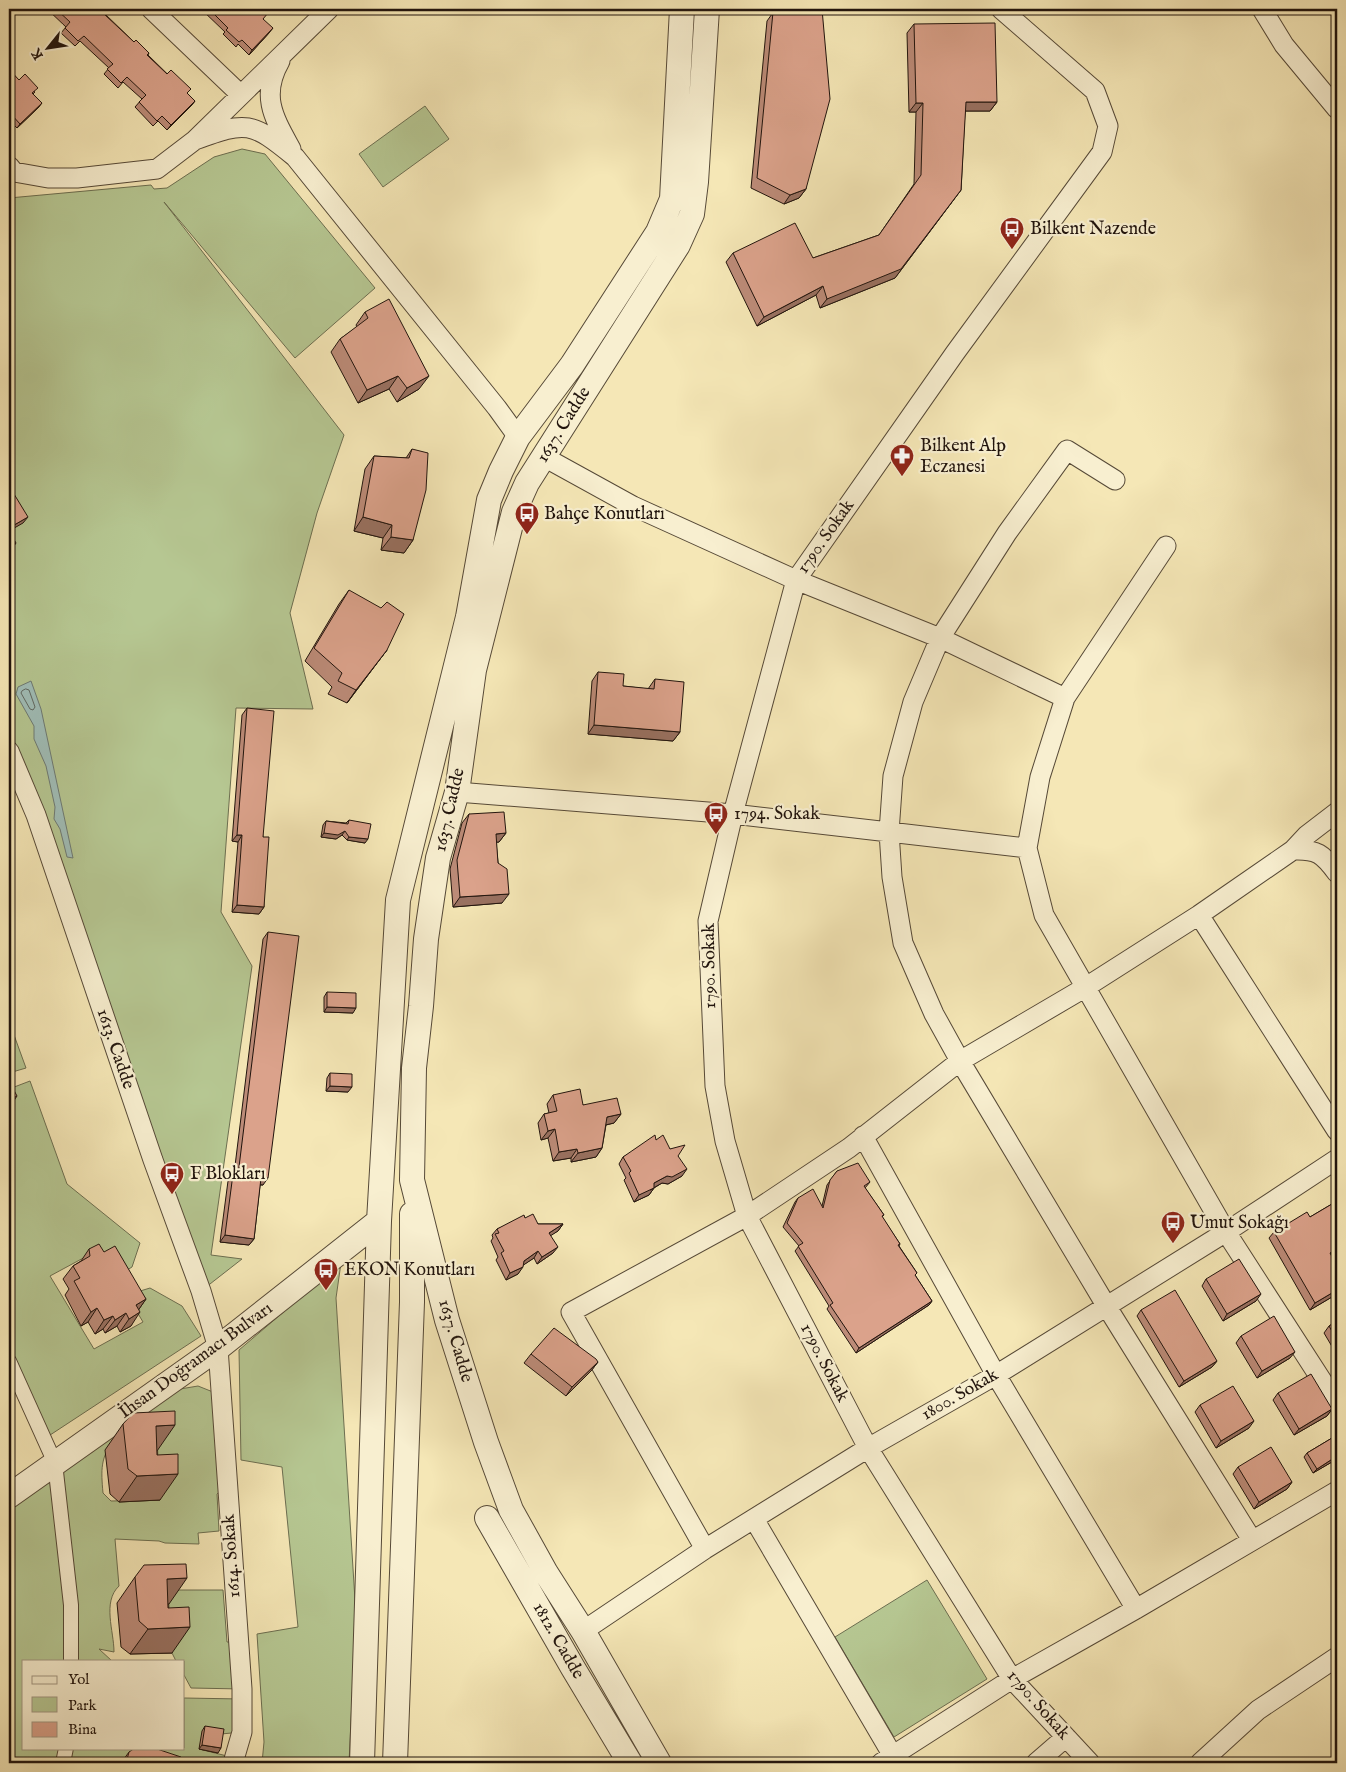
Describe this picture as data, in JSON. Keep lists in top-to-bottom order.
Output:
{
  "streets": {
    "street": [
      "1637. Cadde",
      "1790. Sokak",
      "1613. Cadde",
      "İhsan Doğramacı Bulvarı",
      "1800. Sokak",
      "1614. Sokak",
      "1812. Cadde"
    ]
  },
  "crossings": [
    ["1637. Cadde", "İhsan Doğramacı Bulvarı"],
    ["1637. Cadde", "1800. Sokak"],
    ["1637. Cadde", "1812. Cadde"],
    ["1790. Sokak", "1800. Sokak"],
    ["1613. Cadde", "İhsan Doğramacı Bulvarı"],
    ["1613. Cadde", "1614. Sokak"],
    ["İhsan Doğramacı Bulvarı", "1614. Sokak"],
    ["1800. Sokak", "1812. Cadde"]
  ],
  "places": {
    "bus stop": [
      "Bilkent Nazende",
      "Bahçe Konutları",
      "1794. Sokak",
      "F Blokları",
      "Umut Sokağı",
      "EKON Konutları"
    ],
    "pharmacy": ["Bilkent Alp Eczanesi"]
  },
  "legend": ["Yol", "Park", "Bina"],
  "north": "bottom left"
}
